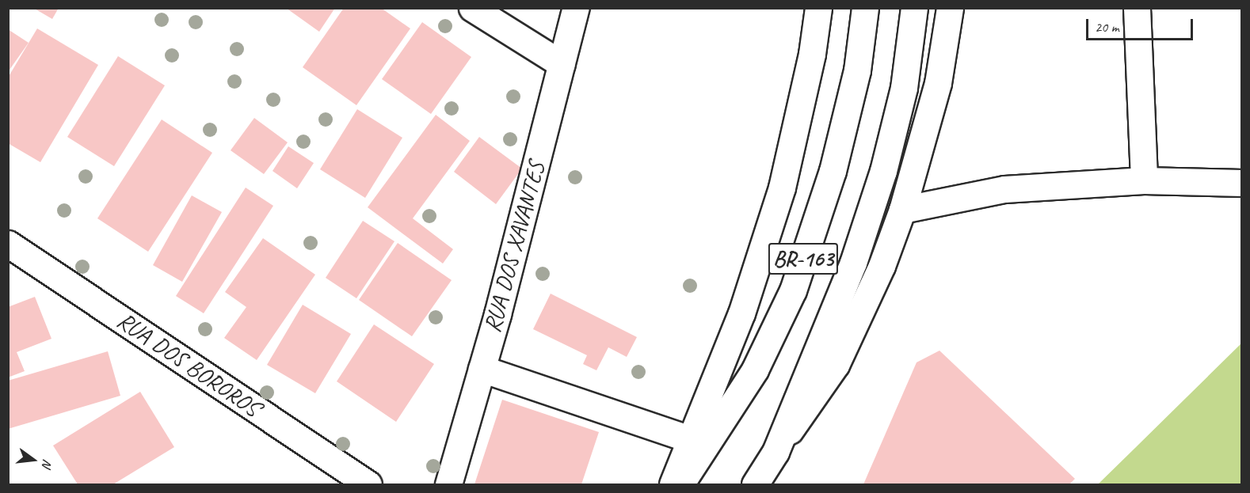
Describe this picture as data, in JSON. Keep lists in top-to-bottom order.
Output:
{
  "streets": {
    "main road": ["RUA DOS XAVANTES", "BR-163", "RUA DOS BOROROS"]
  },
  "scale_bar": "20 m",
  "north": "right"
}
